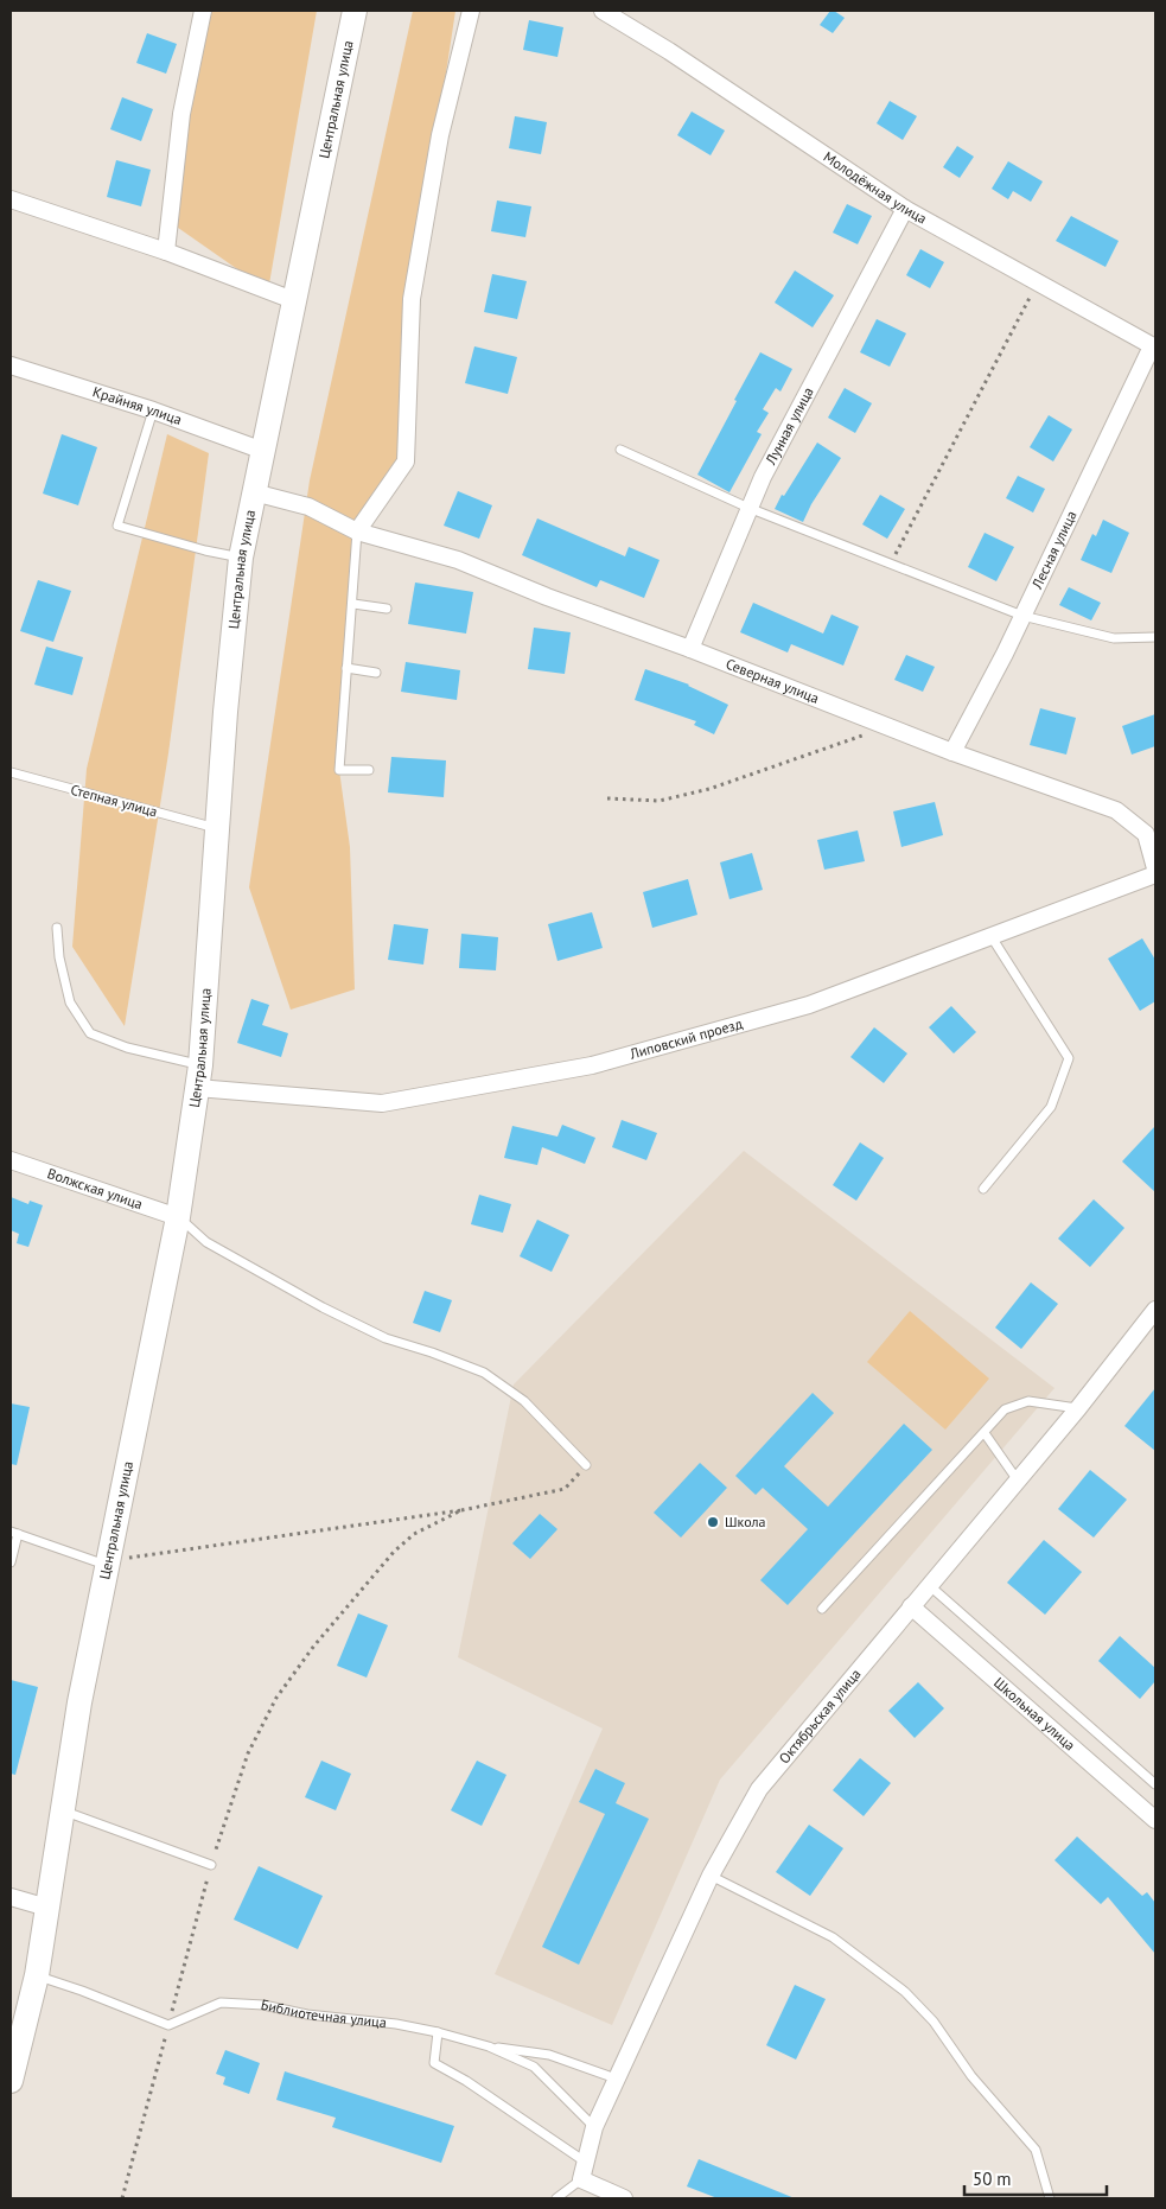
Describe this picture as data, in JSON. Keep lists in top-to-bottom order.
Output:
{
  "streets": {
    "main road": ["Центральная улица"],
    "street": [
      "Молодёжная улица",
      "Крайняя улица",
      "Лунная улица",
      "Лесная улица",
      "Северная улица",
      "Липовский проезд",
      "Волжская улица",
      "Школьная улица",
      "Октябрьская улица"
    ],
    "lane": ["Степная улица", "Библиотечная улица"]
  },
  "crossings": [
    ["Центральная улица", "Крайняя улица"],
    ["Центральная улица", "Северная улица"],
    ["Центральная улица", "Степная улица"],
    ["Центральная улица", "Липовский проезд"],
    ["Центральная улица", "Волжская улица"],
    ["Молодёжная улица", "Лунная улица"],
    ["Молодёжная улица", "Лесная улица"],
    ["Лунная улица", "Северная улица"],
    ["Лесная улица", "Северная улица"],
    ["Школьная улица", "Октябрьская улица"],
    ["Октябрьская улица", "Библиотечная улица"]
  ],
  "places": ["Школа"],
  "scale_bar": "50 m"
}
